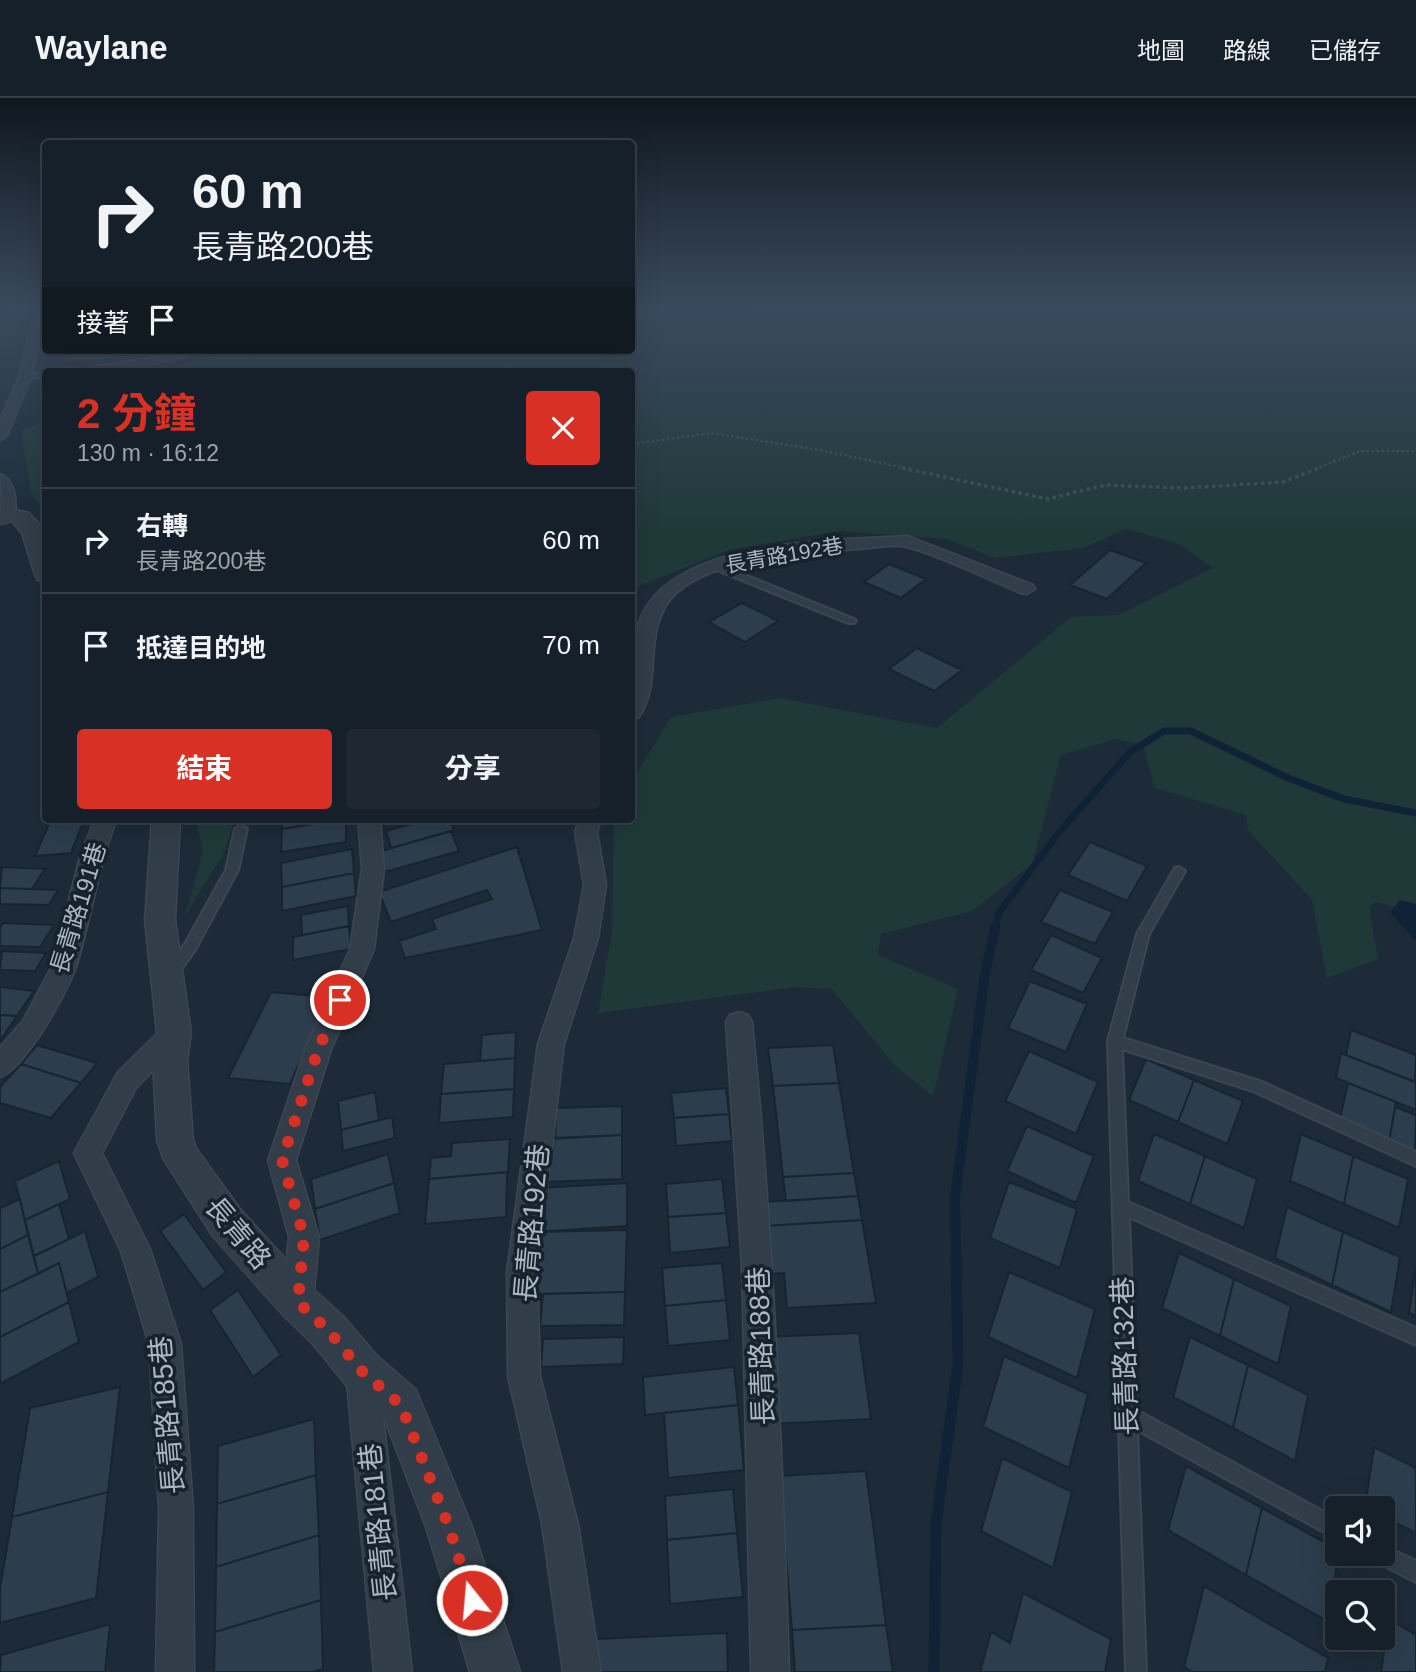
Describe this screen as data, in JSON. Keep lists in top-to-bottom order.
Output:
{
  "streets": {
    "street": [
      "長青路192巷",
      "長青路191巷",
      "長青路",
      "長青路188巷",
      "長青路185巷",
      "長青路181巷"
    ],
    "lane": ["長青路132巷"]
  },
  "crossings": [
    ["長青路", "長青路185巷"],
    ["長青路", "長青路181巷"]
  ],
  "page": {
    "header": "Waylane",
    "nav": ["地圖", "路線", "已儲存"],
    "turn": ["60 m", "長青路200巷"],
    "then": "接著",
    "heading": ["2 分鐘", "130 m · 16:12"],
    "list": [
      {
        "name": "右轉",
        "note": "長青路200巷",
        "value": "60 m"
      },
      {
        "name": "抵達目的地",
        "value": "70 m"
      }
    ],
    "buttons": ["結束", "分享"]
  }
}
